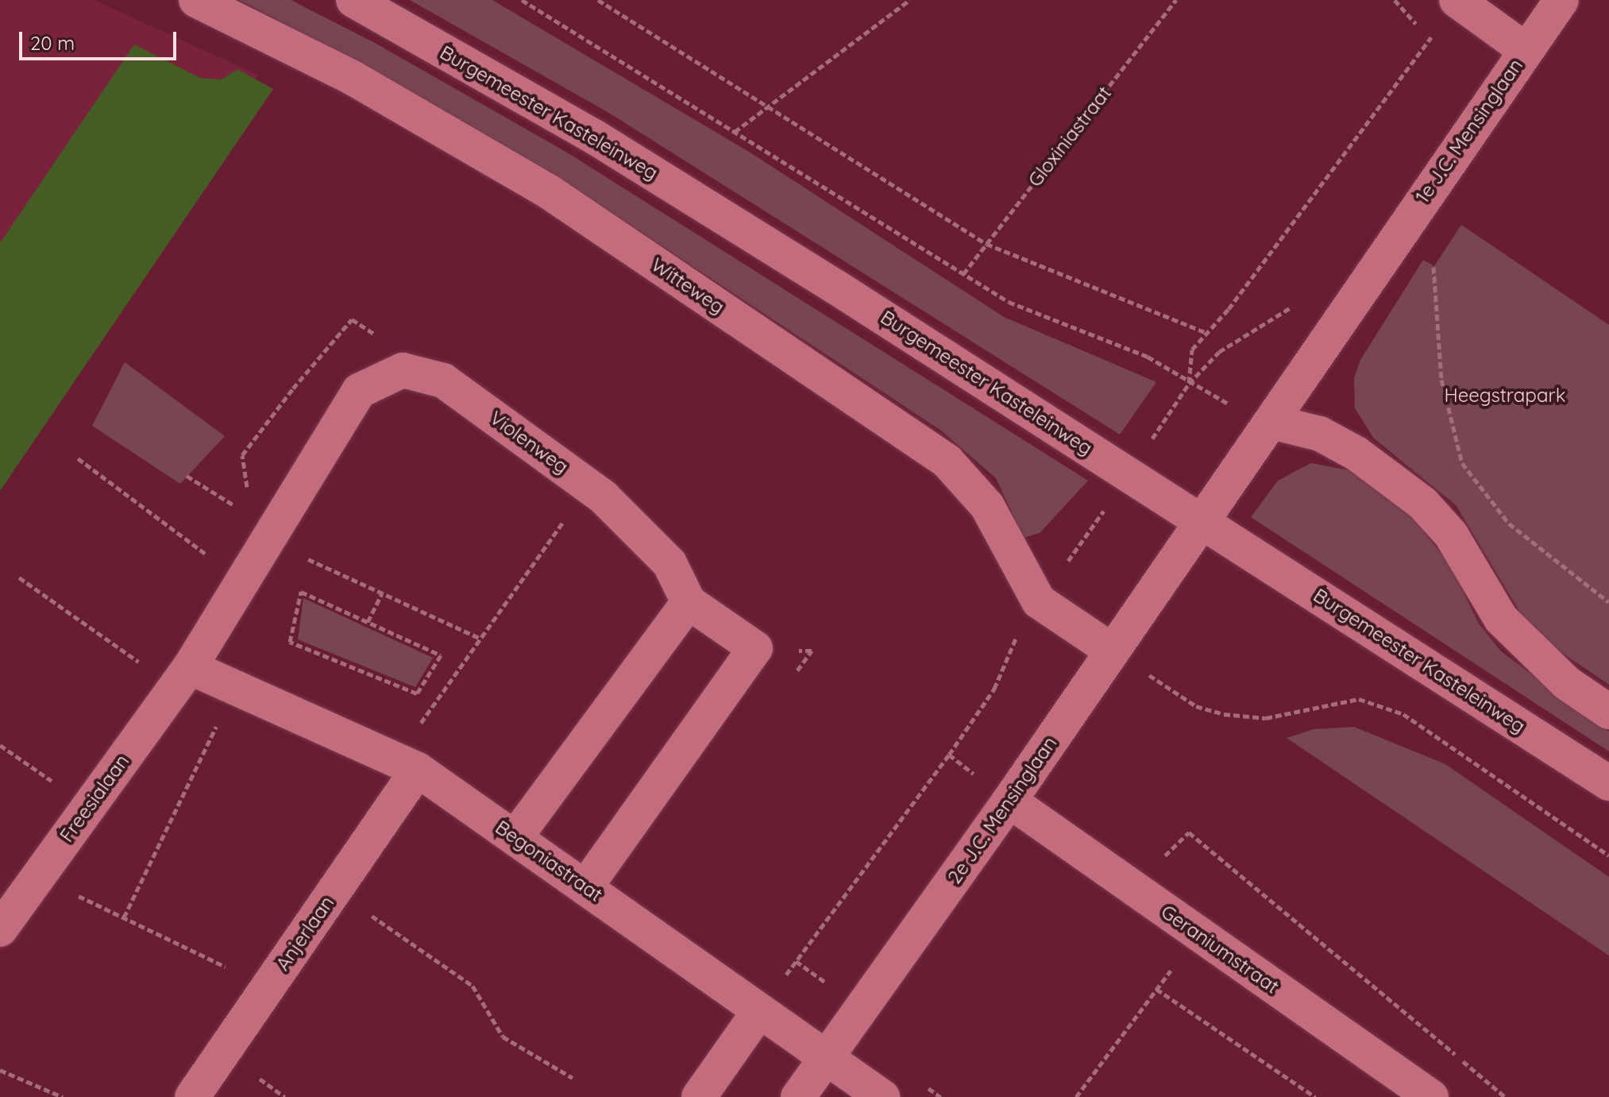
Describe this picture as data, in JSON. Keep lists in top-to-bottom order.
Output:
{
  "streets": {
    "street": [
      "Burgemeester Kasteleinweg",
      "1e J.C. Mensinglaan",
      "Witteweg",
      "Violenweg",
      "Freesialaan",
      "2e J.C. Mensinglaan",
      "Begoniastraat",
      "Anjerlaan",
      "Geraniumstraat"
    ],
    "path": ["Gloxiniastraat"]
  },
  "crossings": [
    ["Burgemeester Kasteleinweg", "1e J.C. Mensinglaan"],
    ["Burgemeester Kasteleinweg", "2e J.C. Mensinglaan"],
    ["1e J.C. Mensinglaan", "2e J.C. Mensinglaan"],
    ["Witteweg", "2e J.C. Mensinglaan"],
    ["Violenweg", "Freesialaan"],
    ["Violenweg", "Begoniastraat"],
    ["Freesialaan", "Begoniastraat"],
    ["2e J.C. Mensinglaan", "Begoniastraat"],
    ["2e J.C. Mensinglaan", "Geraniumstraat"],
    ["Begoniastraat", "Anjerlaan"]
  ],
  "parks": ["Heegstrapark"],
  "scale_bar": "20 m"
}
